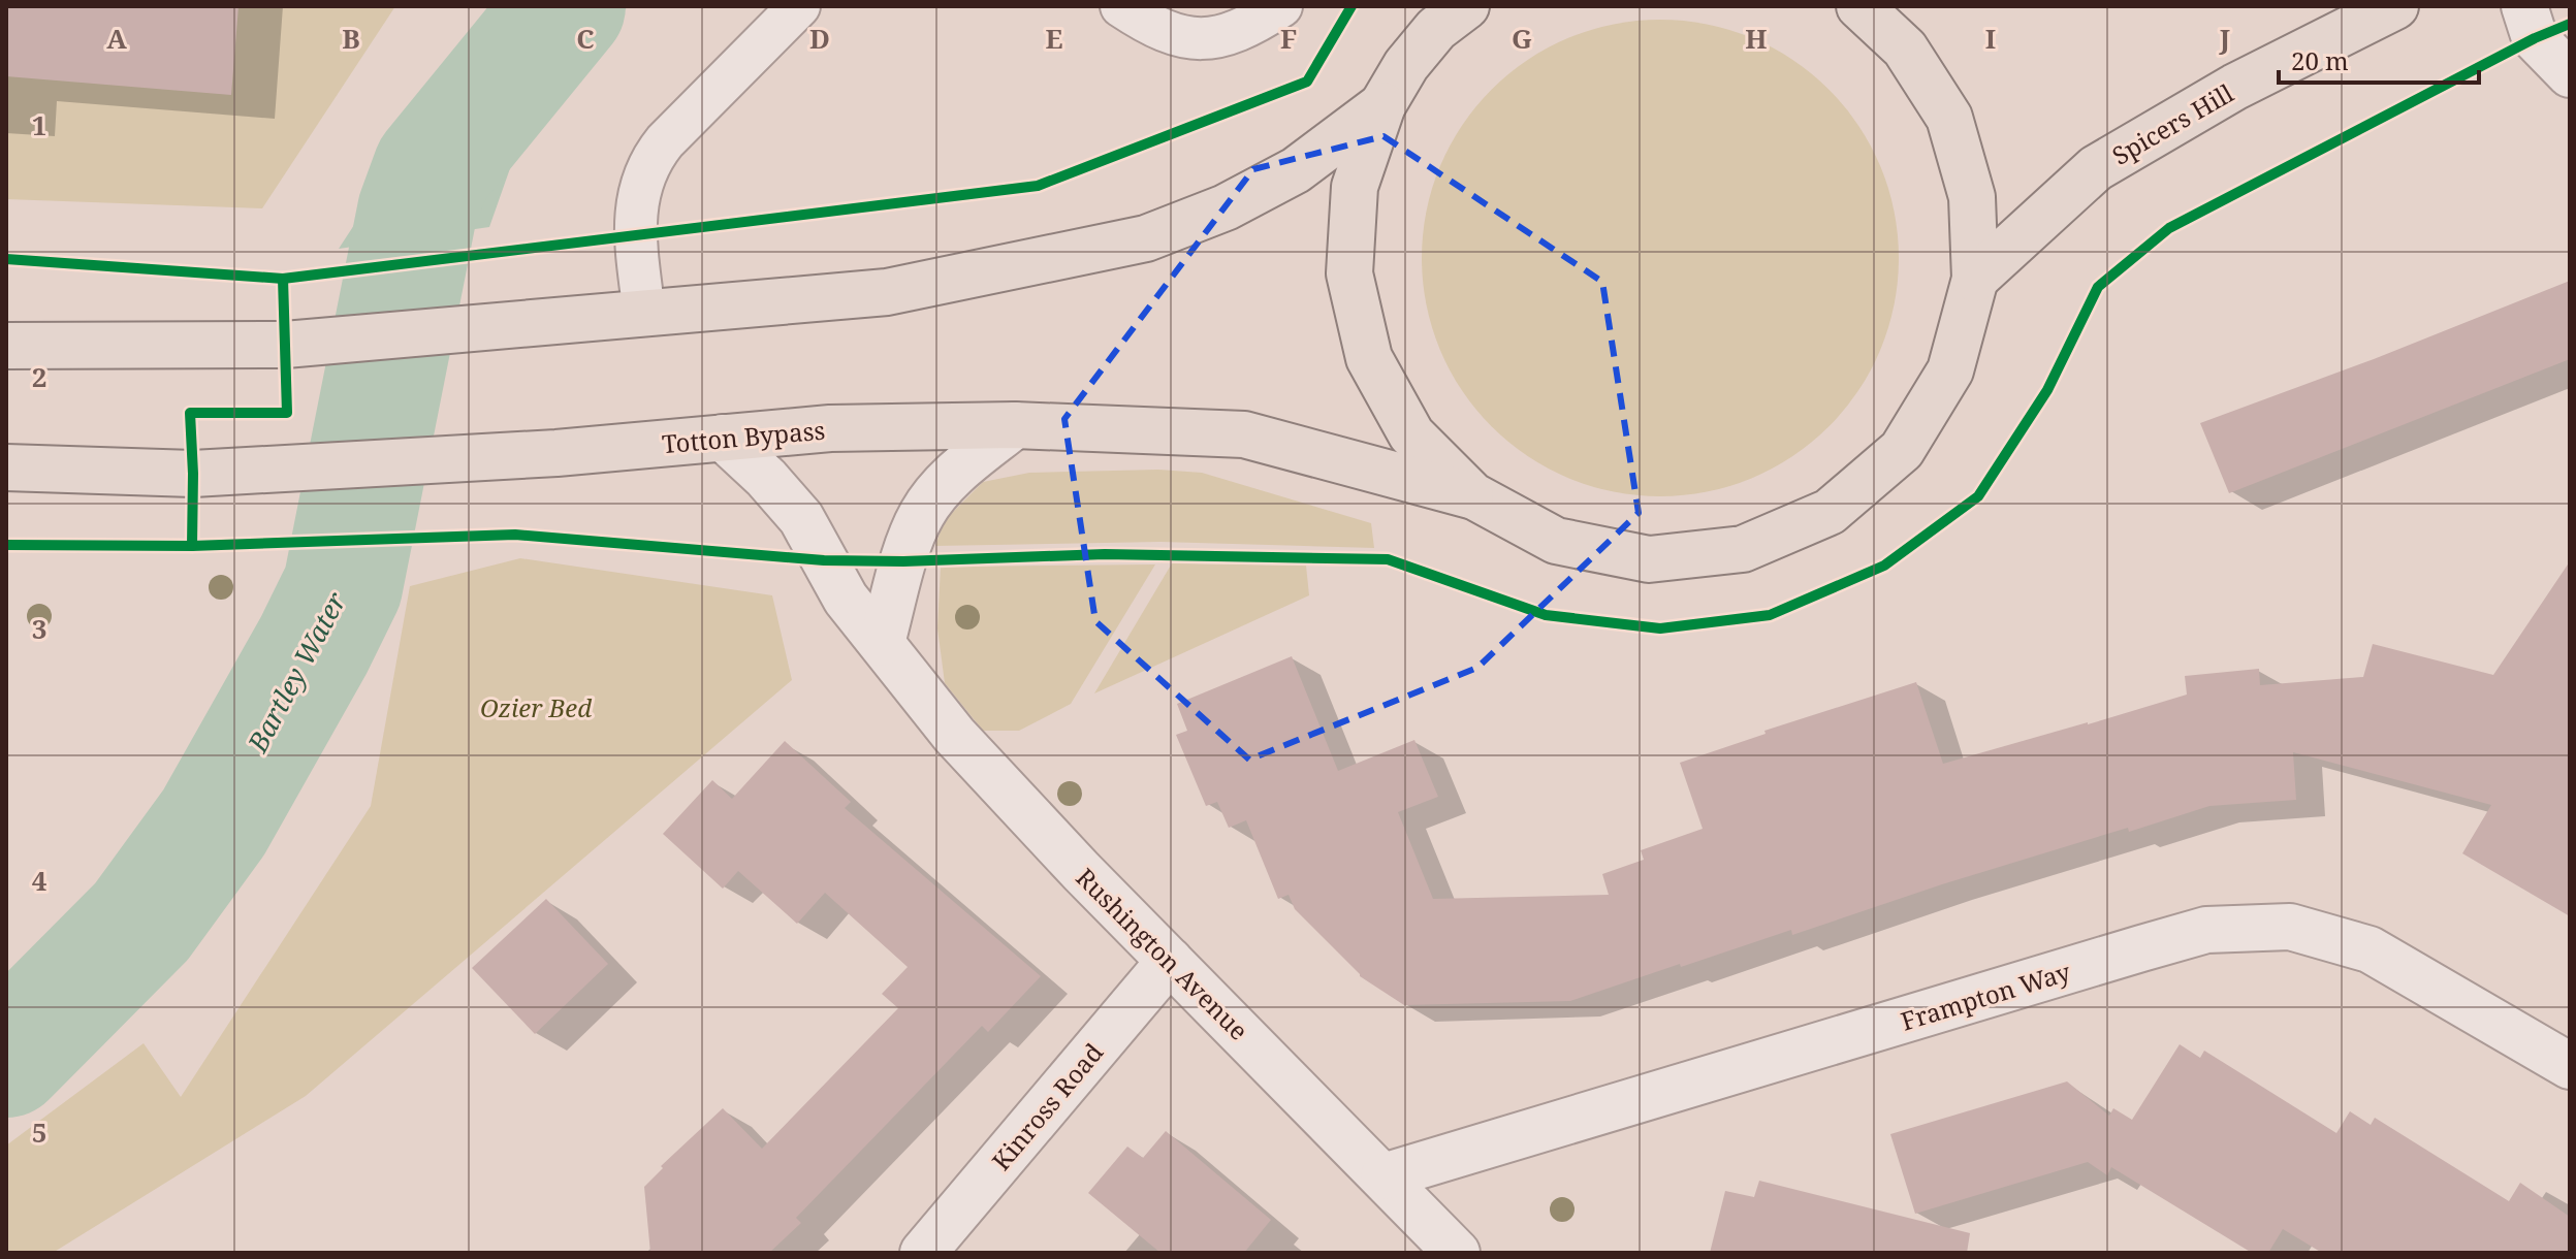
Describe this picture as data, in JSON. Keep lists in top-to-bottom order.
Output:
{
  "streets": {
    "main road": ["Spicers Hill", "Totton Bypass"],
    "street": ["Rushington Avenue", "Frampton Way", "Kinross Road"]
  },
  "crossings": [
    ["Totton Bypass", "Rushington Avenue"],
    ["Rushington Avenue", "Frampton Way"],
    ["Rushington Avenue", "Kinross Road"]
  ],
  "water": ["Bartley Water"],
  "parks": ["Ozier Bed"],
  "scale_bar": "20 m",
  "grid": {
    "columns": [
      "A",
      "B",
      "C",
      "D",
      "E",
      "F",
      "G",
      "H",
      "I",
      "J"
    ],
    "rows": [
      "1",
      "2",
      "3",
      "4",
      "5"
    ]
  }
}
